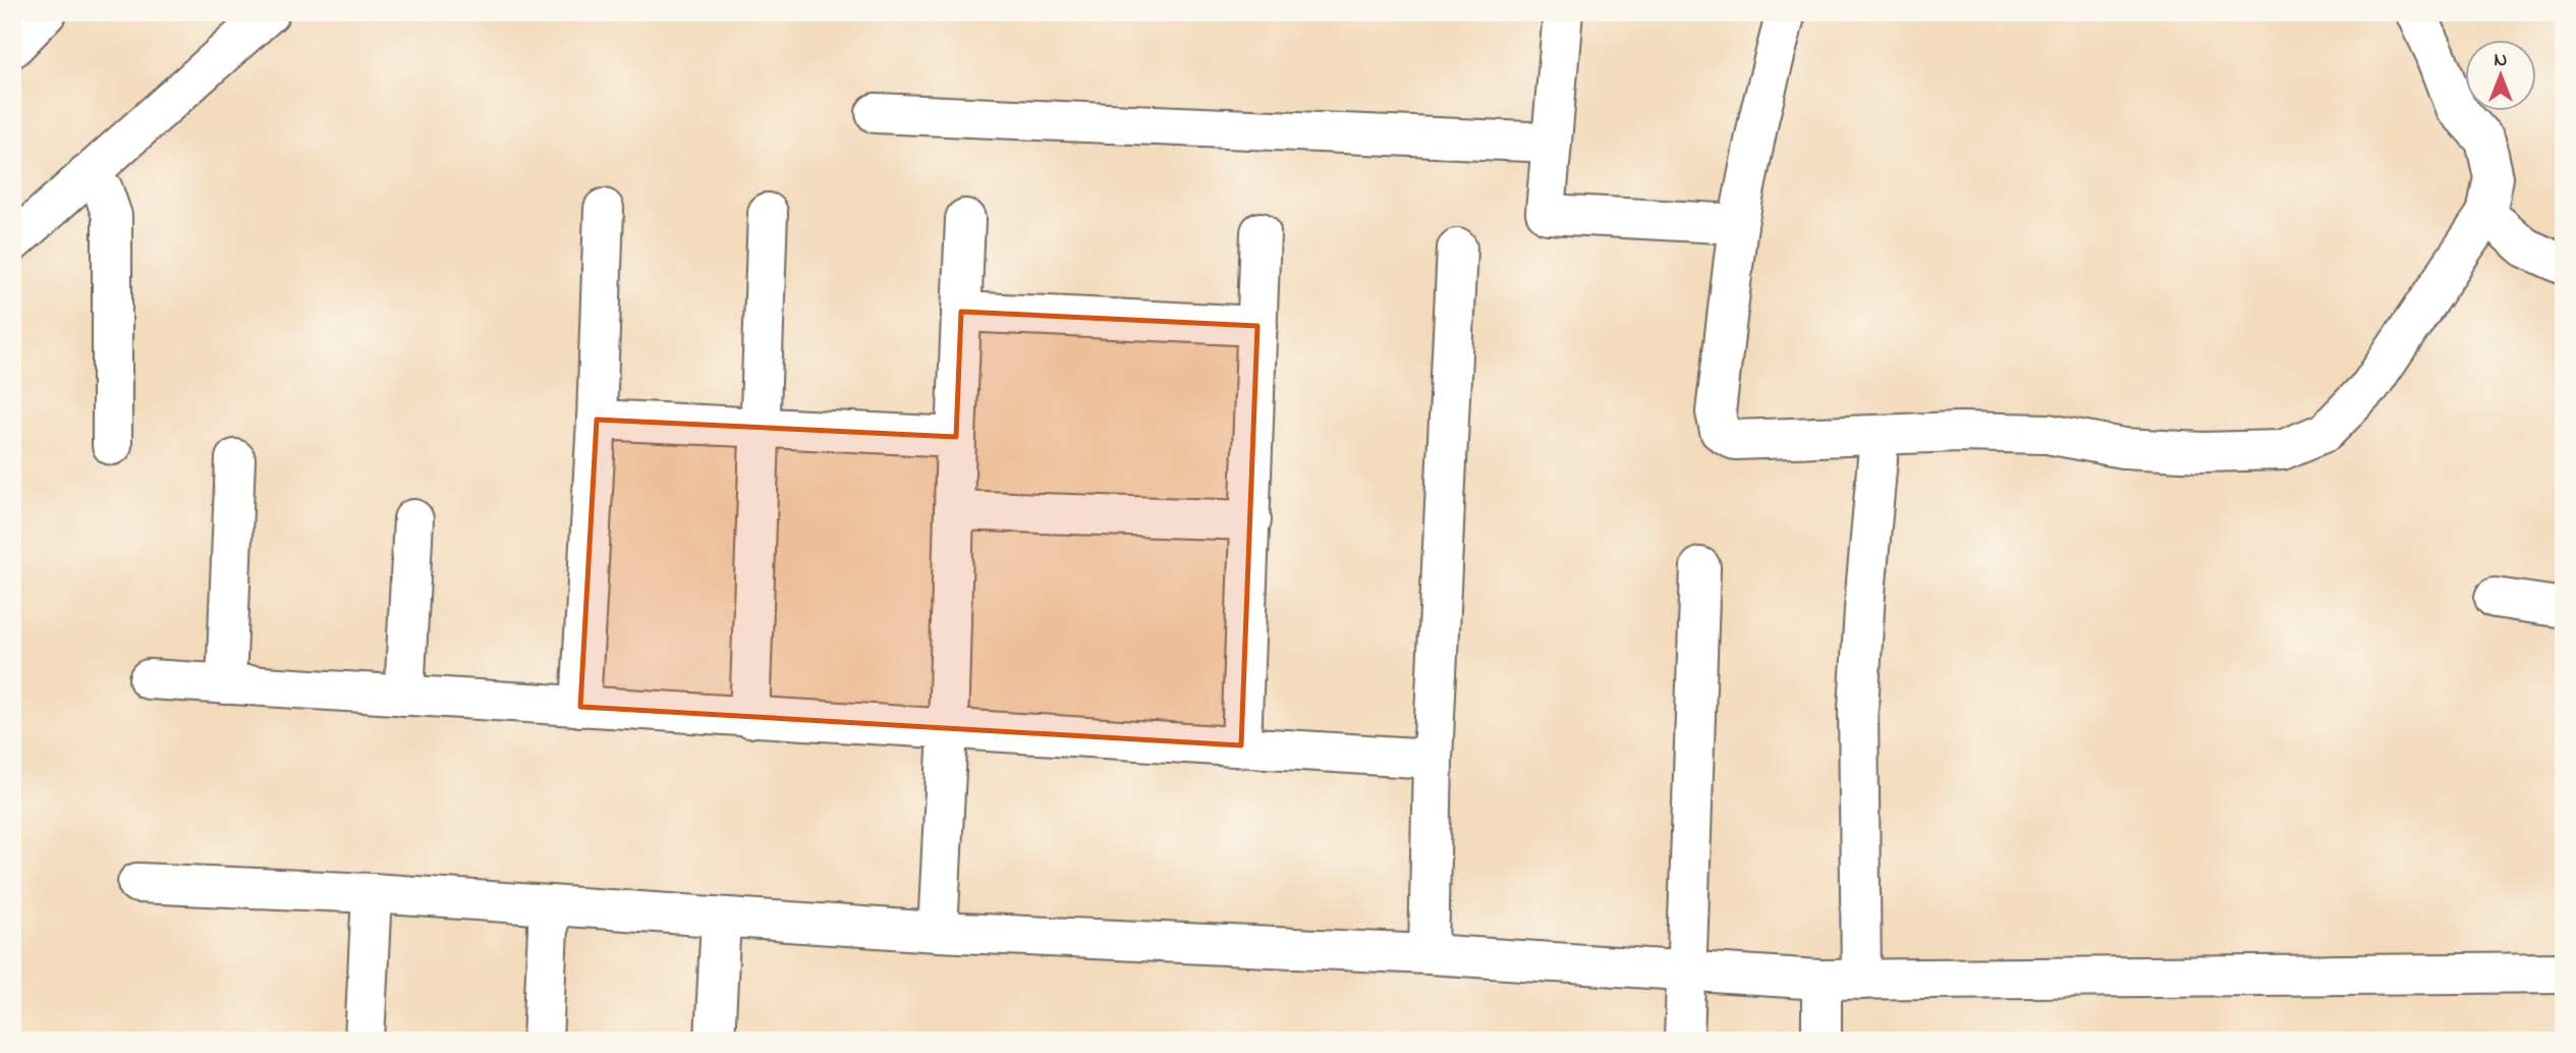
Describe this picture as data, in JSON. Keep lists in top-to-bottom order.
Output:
{
  "north": "top"
}
